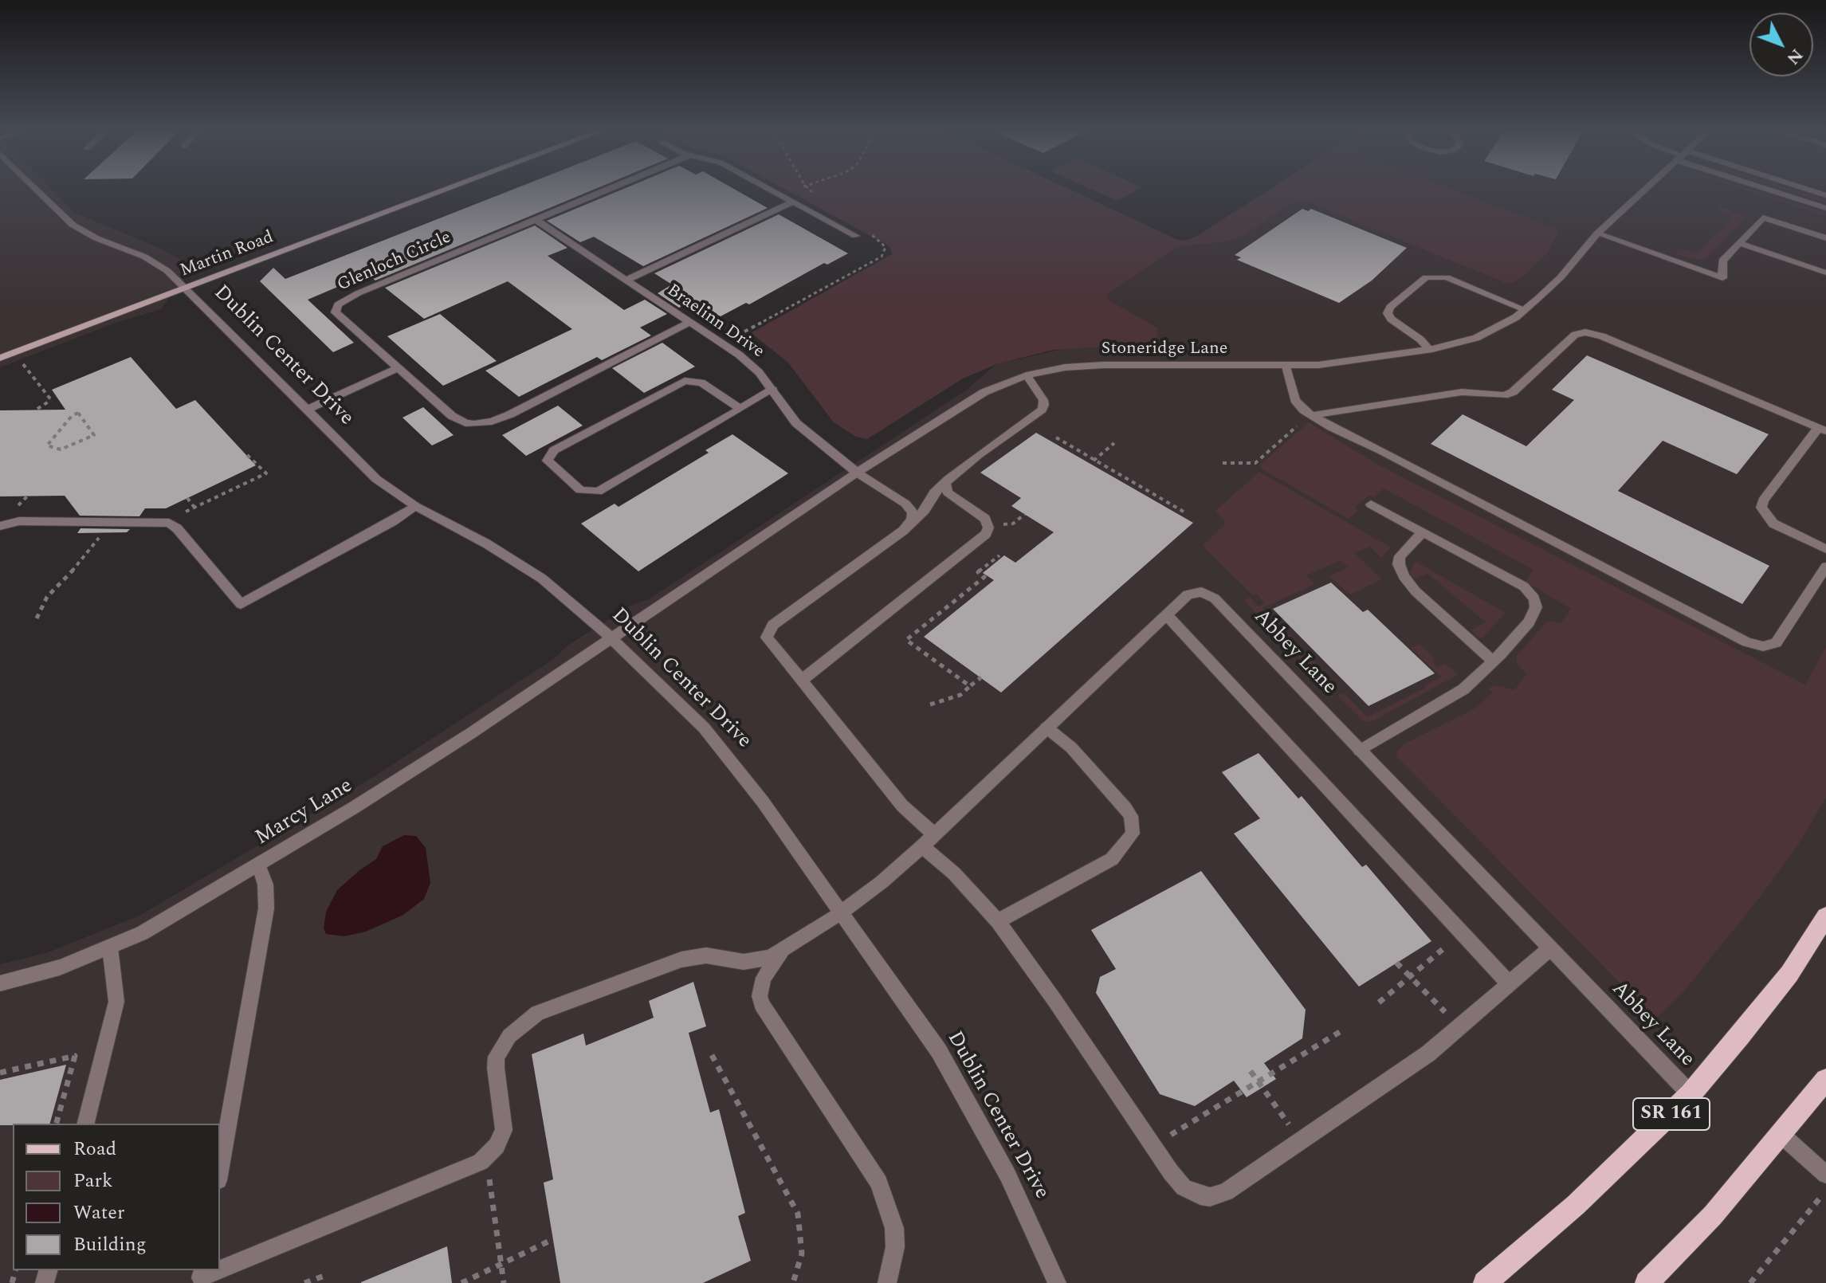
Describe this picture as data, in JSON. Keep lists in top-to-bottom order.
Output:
{
  "streets": {
    "main road": ["SR 161"],
    "street": [
      "Martin Road",
      "Glenloch Circle",
      "Braelinn Drive",
      "Stoneridge Lane",
      "Dublin Center Drive",
      "Abbey Lane",
      "Marcy Lane"
    ]
  },
  "crossings": [
    ["Martin Road", "Dublin Center Drive"],
    ["Glenloch Circle", "Braelinn Drive"],
    ["Braelinn Drive", "Stoneridge Lane"],
    ["Stoneridge Lane", "Dublin Center Drive"],
    ["Stoneridge Lane", "Marcy Lane"],
    ["Dublin Center Drive", "Abbey Lane"],
    ["Dublin Center Drive", "Marcy Lane"],
    ["Abbey Lane", "SR 161"]
  ],
  "legend": [
    "Road",
    "Park",
    "Water",
    "Building"
  ],
  "north": "bottom right"
}
